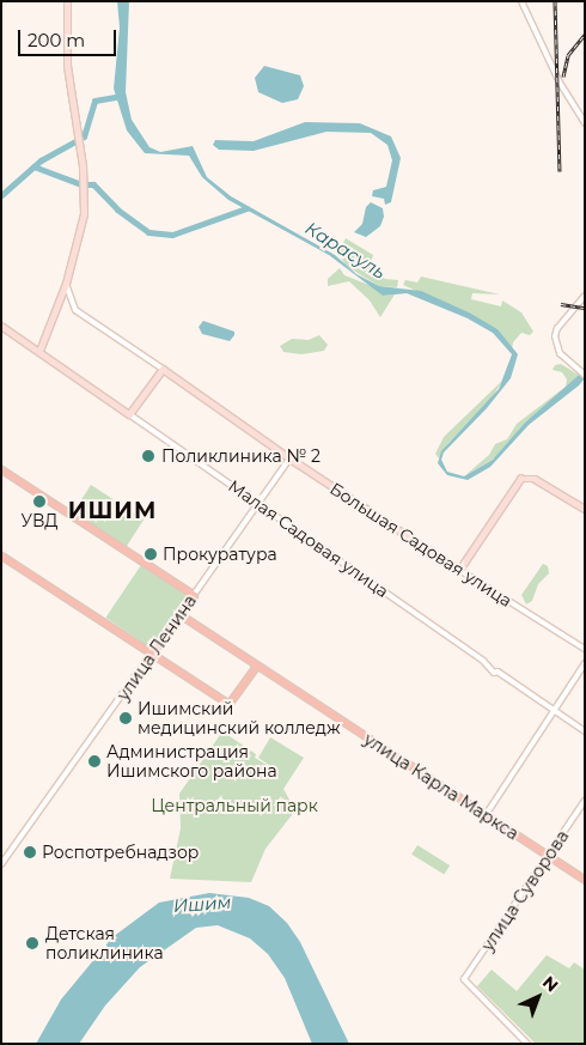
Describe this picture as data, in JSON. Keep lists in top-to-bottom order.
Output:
{
  "streets": {
    "main road": [
      "Малая Садовая улица",
      "Большая Садовая улица",
      "улица Ленина",
      "улица Карла Маркса"
    ],
    "street": ["улица Суворова"]
  },
  "crossings": [
    ["Малая Садовая улица", "улица Ленина"],
    ["Большая Садовая улица", "улица Ленина"],
    ["улица Ленина", "улица Карла Маркса"],
    ["улица Карла Маркса", "улица Суворова"]
  ],
  "districts": ["ИШИМ"],
  "water": ["Карасуль", "Ишим"],
  "parks": ["Центральный парк"],
  "places": [
    "Поликлиника № 2",
    "УВД",
    "Прокуратура",
    "Ишимский медицинский колледж",
    "Администрация Ишимского района",
    "Роспотребнадзор",
    "Детская поликлиника"
  ],
  "scale_bar": "200 m",
  "north": "top right"
}
